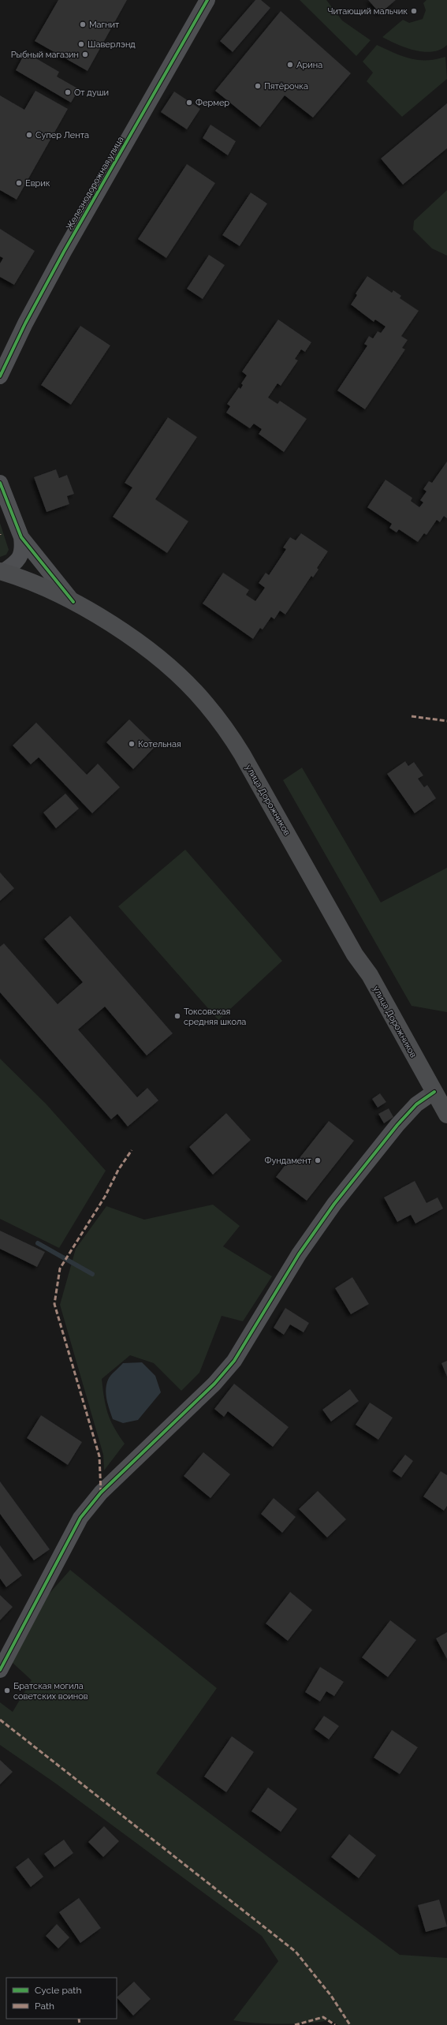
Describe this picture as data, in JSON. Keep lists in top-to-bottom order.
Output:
{
  "streets": {
    "main road": ["улица Дорожников"],
    "street": ["Железнодорожная улица"]
  },
  "places": [
    "Читающий мальчик",
    "Магнит",
    "Шаверлэнд",
    "Рыбный магазин",
    "Арина",
    "Пятёрочка",
    "От души",
    "Фермер",
    "Супер Лента",
    "Еврик",
    "Котельная",
    "Токсовская средняя школа",
    "Фундамент",
    "Братская могила советских воинов"
  ],
  "legend": ["Cycle path", "Path"]
}
